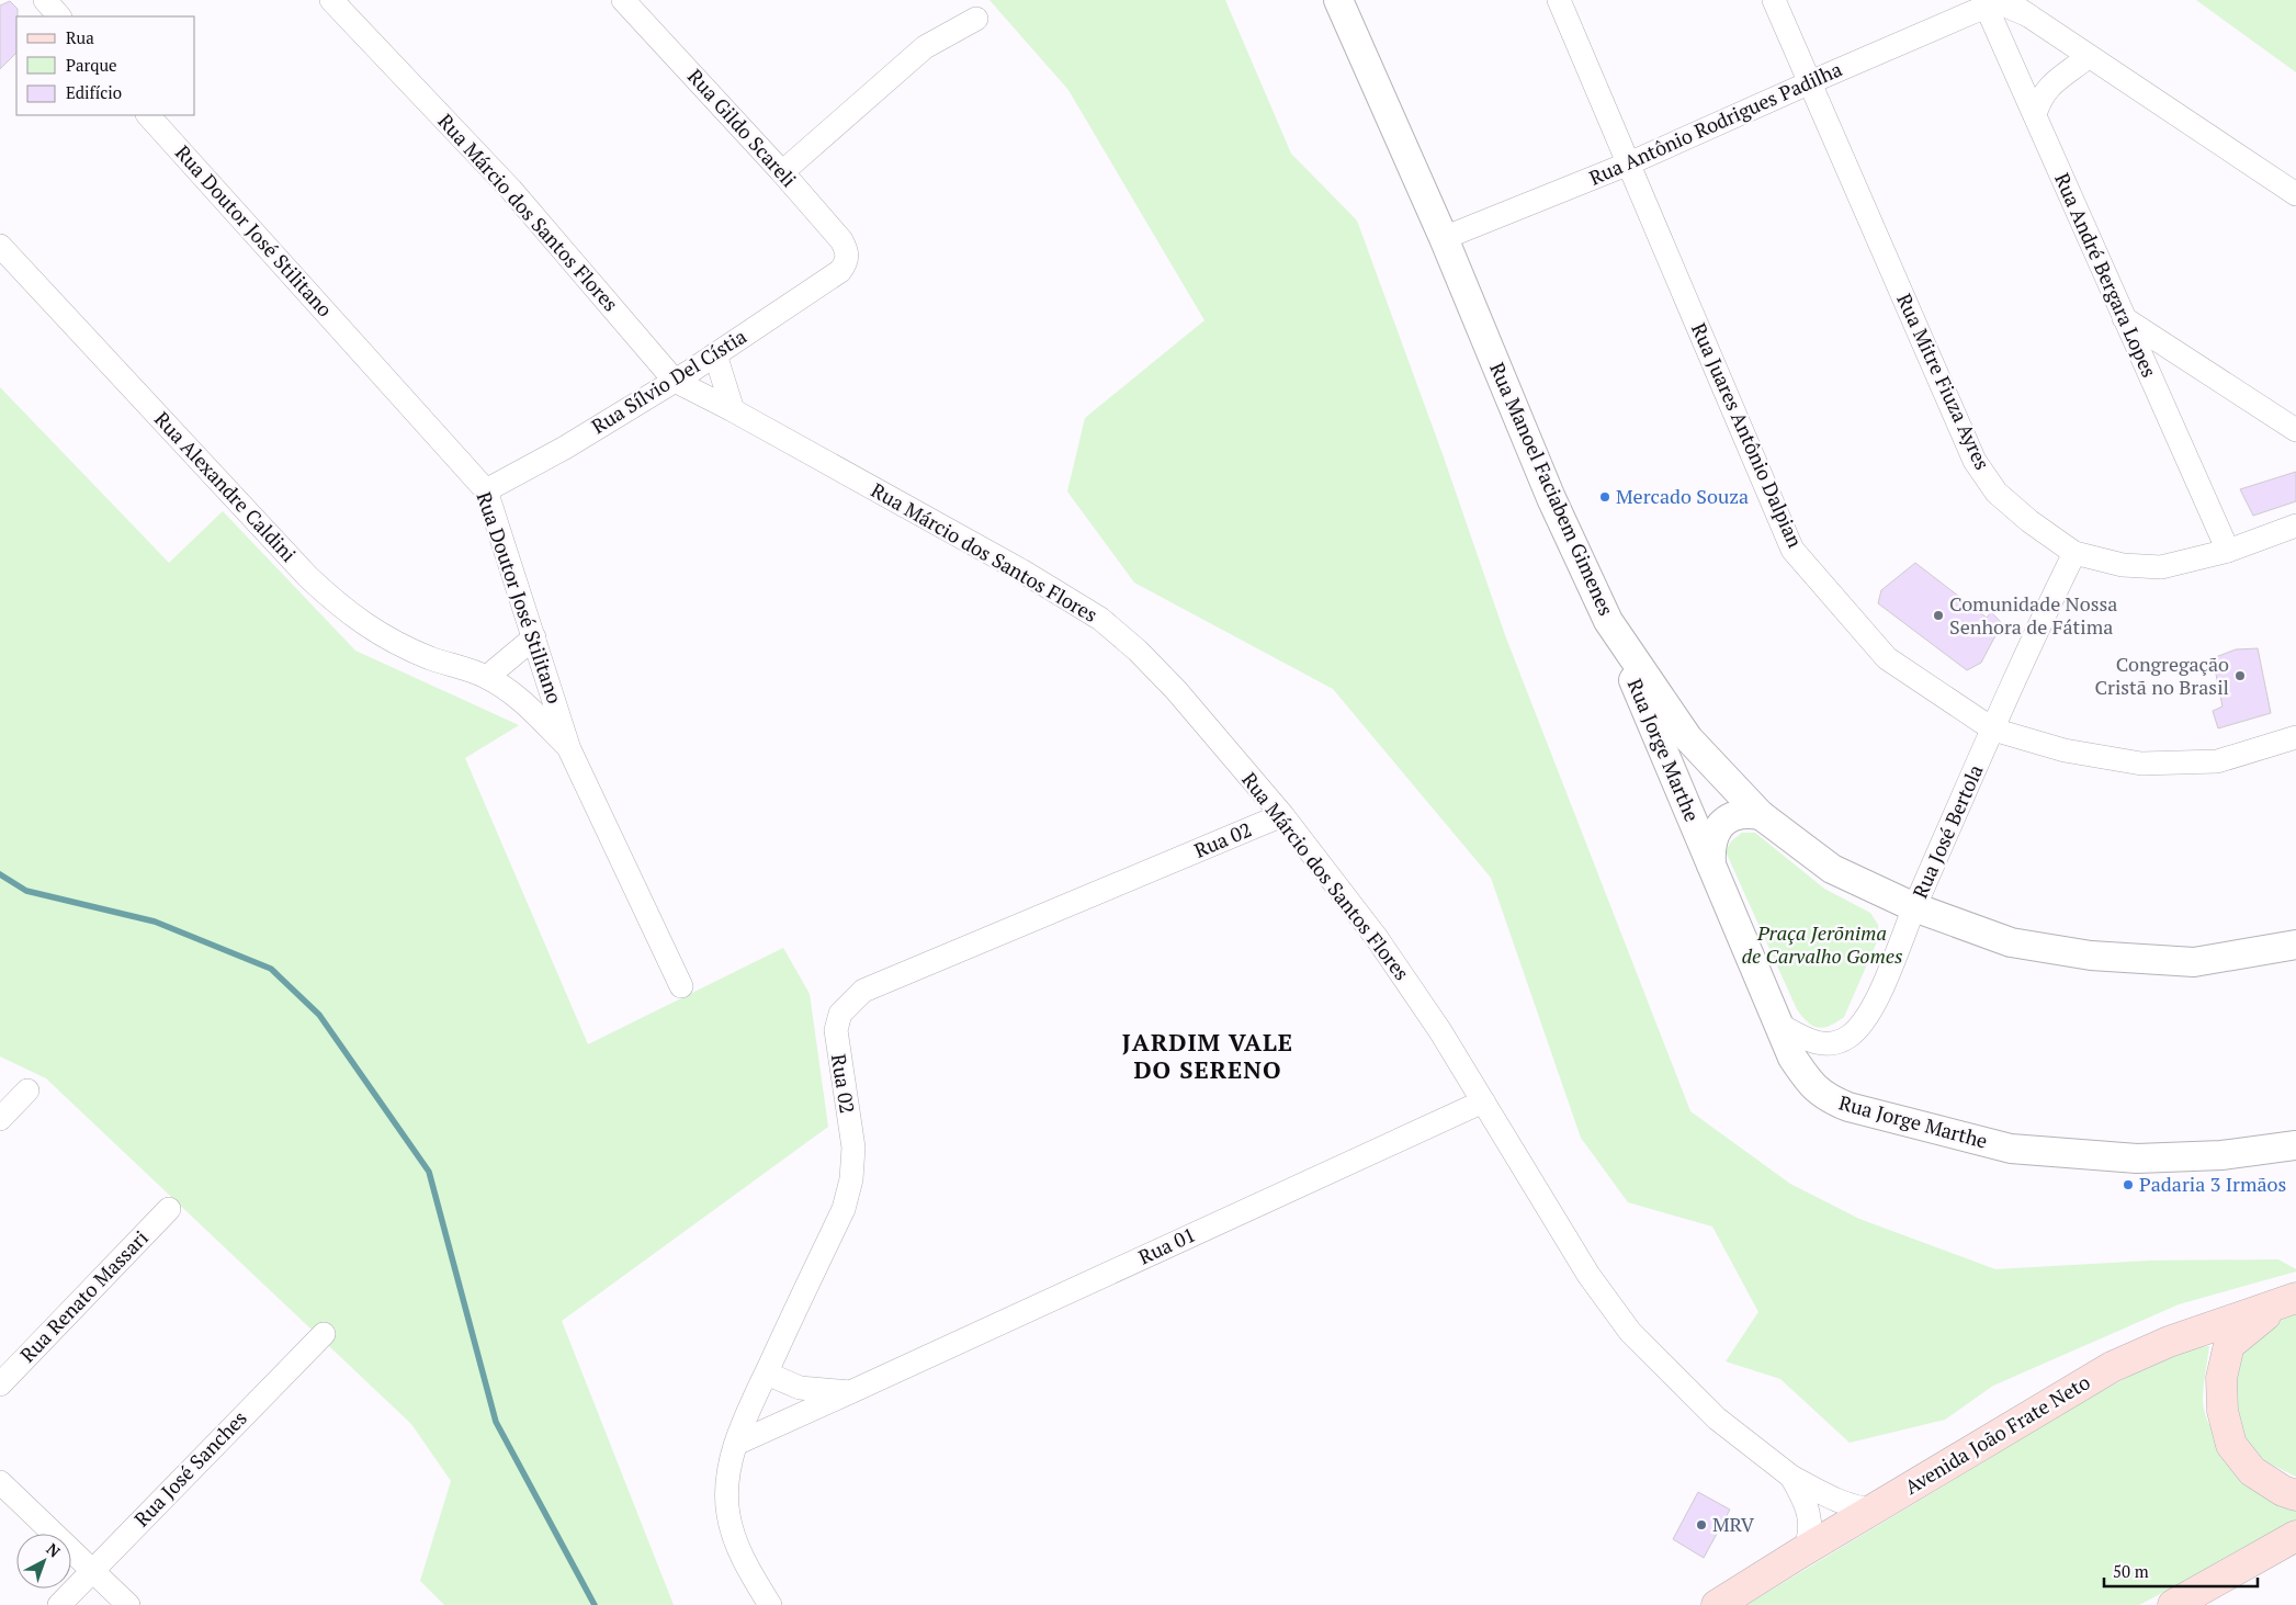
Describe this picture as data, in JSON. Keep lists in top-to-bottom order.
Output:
{
  "streets": {
    "main road": ["Avenida João Frate Neto"],
    "street": [
      "Rua Antônio Rodrigues Padilha",
      "Rua Gildo Scareli",
      "Rua Márcio dos Santos Flores",
      "Rua Doutor José Stilitano",
      "Rua André Bergara Lopes",
      "Rua Sílvio Del Cístia",
      "Rua Mitre Fiuza Ayres",
      "Rua Juares Antônio Dalpian",
      "Rua Alexandre Caldini",
      "Rua Manoel Faciabem Gimenes",
      "Rua Jorge Marthe",
      "Rua José Bertola",
      "Rua 02",
      "Rua 01",
      "Rua Renato Massari",
      "Rua José Sanches"
    ]
  },
  "crossings": [
    ["Rua Antônio Rodrigues Padilha", "Rua André Bergara Lopes"],
    ["Rua Antônio Rodrigues Padilha", "Rua Mitre Fiuza Ayres"],
    ["Rua Antônio Rodrigues Padilha", "Rua Juares Antônio Dalpian"],
    ["Rua Antônio Rodrigues Padilha", "Rua Manoel Faciabem Gimenes"],
    ["Rua Gildo Scareli", "Rua Sílvio Del Cístia"],
    ["Rua Márcio dos Santos Flores", "Rua Sílvio Del Cístia"],
    ["Rua Márcio dos Santos Flores", "Rua 02"],
    ["Rua Márcio dos Santos Flores", "Rua 01"],
    ["Rua Márcio dos Santos Flores", "Avenida João Frate Neto"],
    ["Rua Doutor José Stilitano", "Rua Sílvio Del Cístia"],
    ["Rua Doutor José Stilitano", "Rua Alexandre Caldini"],
    ["Rua André Bergara Lopes", "Rua Mitre Fiuza Ayres"],
    ["Rua Mitre Fiuza Ayres", "Rua José Bertola"],
    ["Rua Juares Antônio Dalpian", "Rua José Bertola"],
    ["Rua Manoel Faciabem Gimenes", "Rua Jorge Marthe"],
    ["Rua Manoel Faciabem Gimenes", "Rua José Bertola"],
    ["Rua Jorge Marthe", "Rua José Bertola"],
    ["Rua 02", "Rua 01"]
  ],
  "districts": ["JARDIM VALE DO SERENO"],
  "parks": ["Praça Jerõnima de Carvalho Gomes"],
  "places": [
    "Mercado Souza",
    "Comunidade Nossa Senhora de Fátima",
    "Congregação Cristã no Brasil",
    "Padaria 3 Irmãos",
    "MRV"
  ],
  "legend": ["Rua", "Parque", "Edifício"],
  "scale_bar": "50 m",
  "north": "top right"
}
